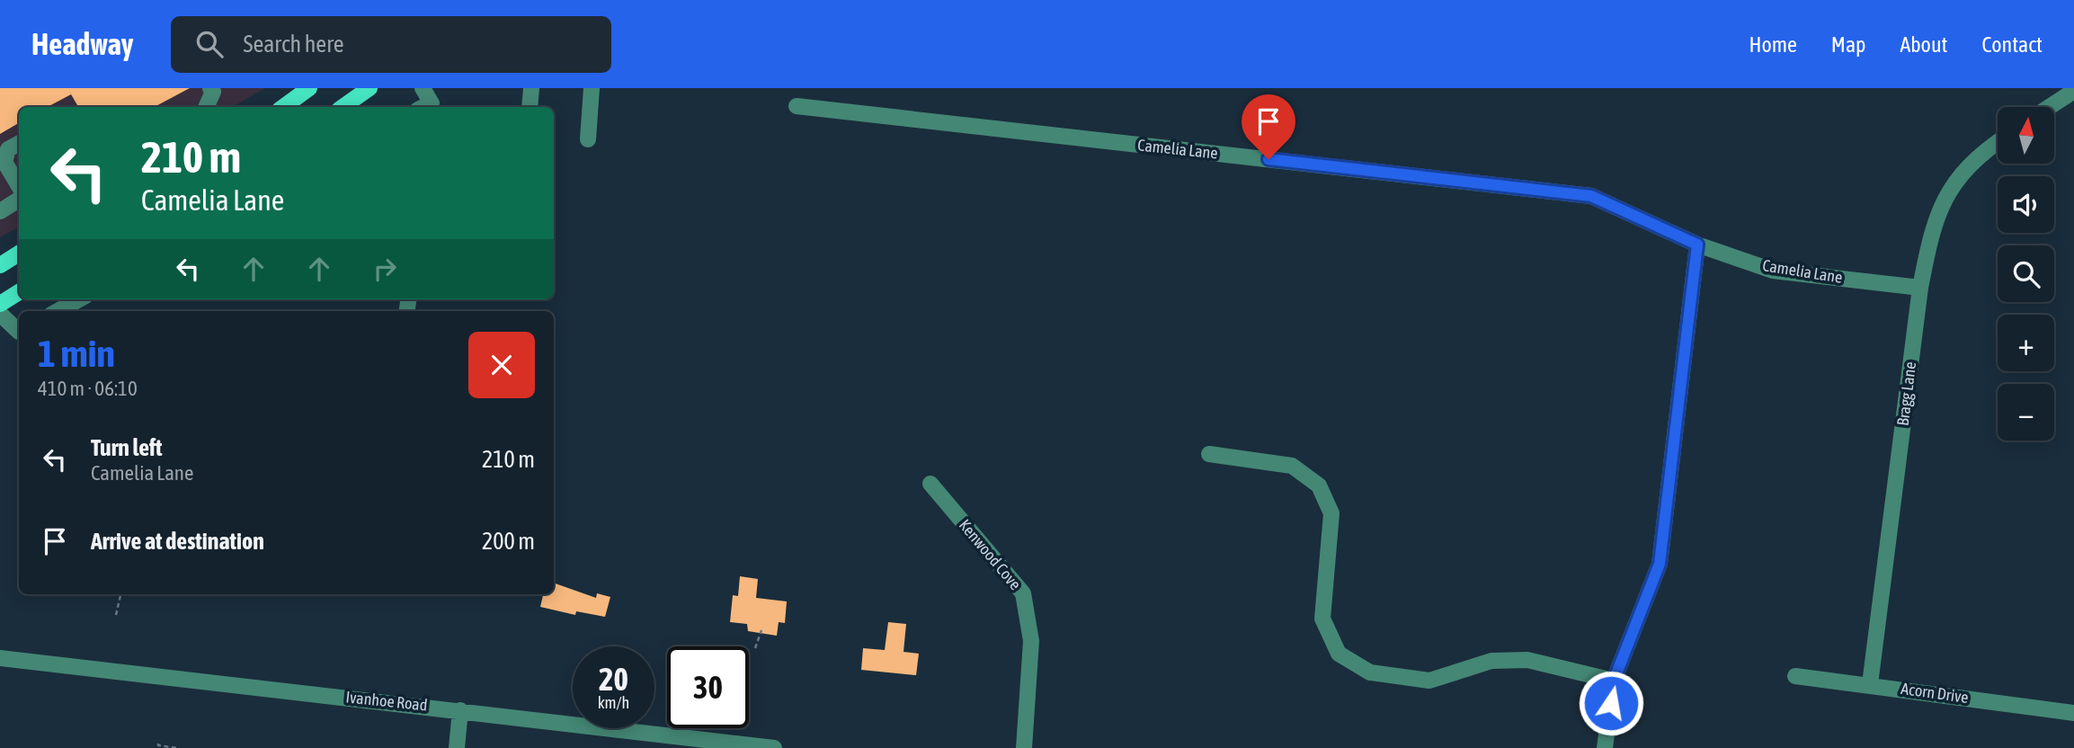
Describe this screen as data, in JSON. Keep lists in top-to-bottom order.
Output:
{
  "streets": {
    "street": [
      "Camelia Lane",
      "Bragg Lane",
      "Kenwood Cove",
      "Acorn Drive",
      "Ivanhoe Road"
    ]
  },
  "crossings": [
    ["Camelia Lane", "Bragg Lane"],
    ["Bragg Lane", "Acorn Drive"]
  ],
  "north": "top",
  "page": {
    "header": "Headway",
    "search": "Search here",
    "nav": [
      "Home",
      "Map",
      "About",
      "Contact"
    ],
    "map_buttons": ["+", "−"],
    "turn": ["210 m", "Camelia Lane"],
    "heading": ["1 min", "410 m · 06:10"],
    "list": [
      {
        "name": "Turn left",
        "note": "Camelia Lane",
        "value": "210 m"
      },
      {
        "name": "Arrive at destination",
        "value": "200 m"
      }
    ],
    "speed": "20 km/h",
    "limit": "30"
  }
}
